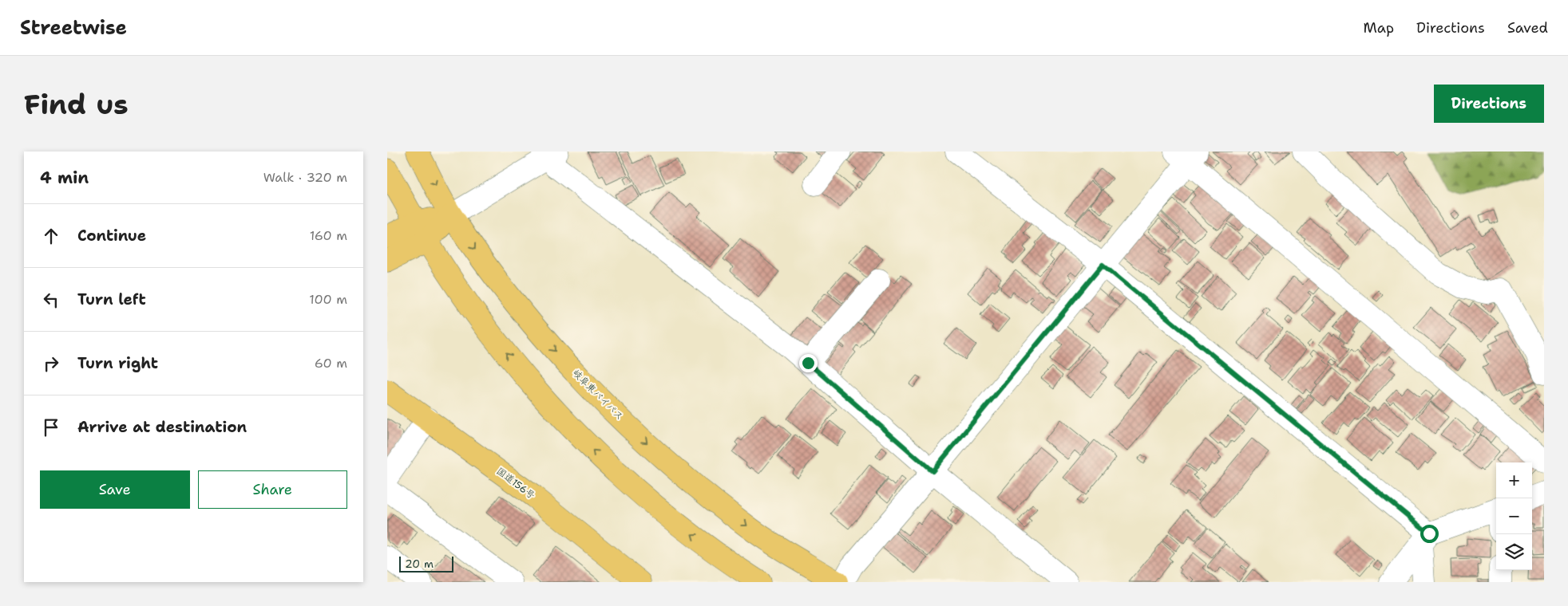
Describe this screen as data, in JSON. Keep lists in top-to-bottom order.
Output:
{
  "streets": {
    "highway": ["岐阜東バイパス", "国道156号"]
  },
  "scale_bar": "20 m",
  "page": {
    "header": "Streetwise",
    "nav": ["Map", "Directions", "Saved"],
    "buttons": [
      "Directions",
      ["Save", "Share"]
    ],
    "title": "Find us",
    "heading": ["4 min", "Walk · 320 m"],
    "list": [
      ["Continue", "160 m"],
      ["Turn left", "100 m"],
      ["Turn right", "60 m"],
      "Arrive at destination"
    ],
    "map_buttons": ["+", "−"],
    "scale": "20 m"
  }
}
